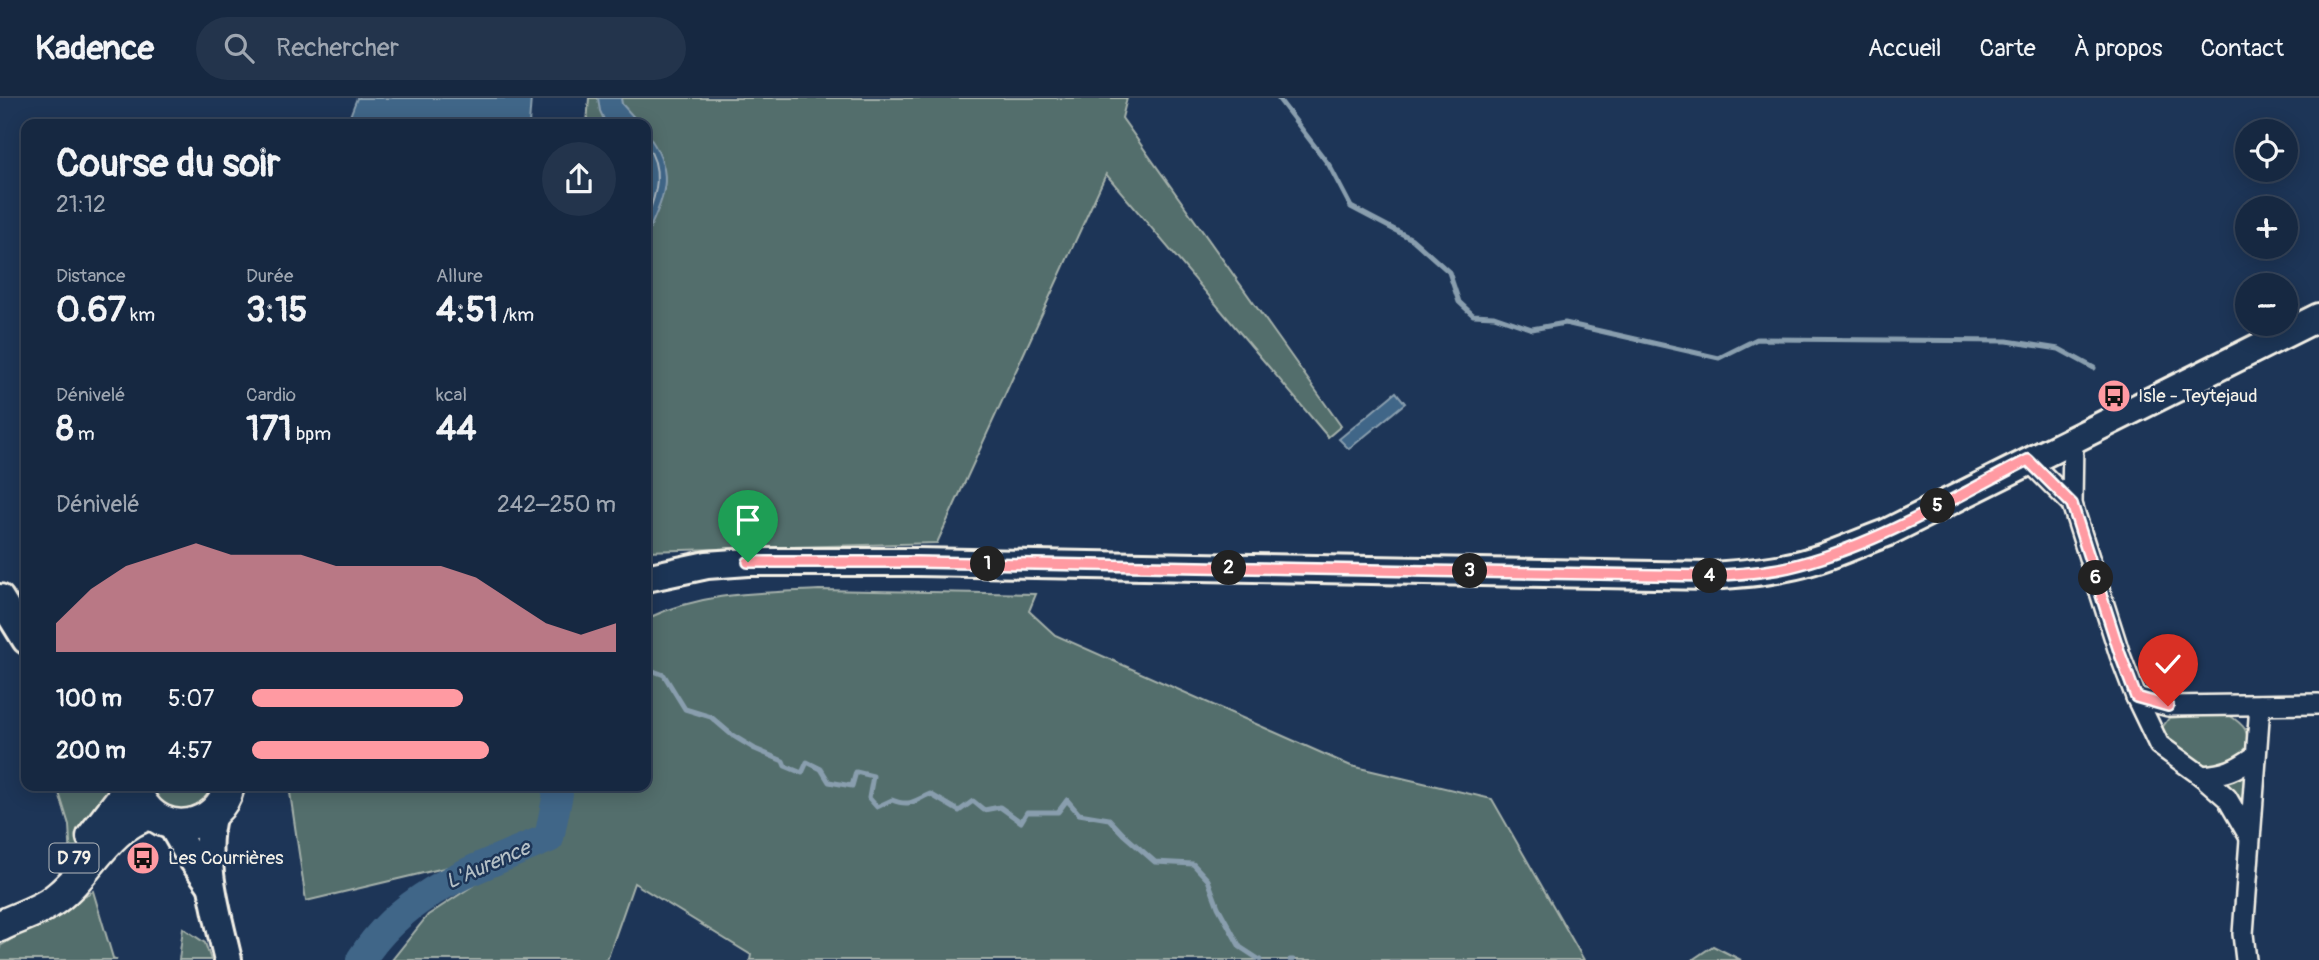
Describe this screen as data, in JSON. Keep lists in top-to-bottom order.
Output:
{
  "streets": {
    "main road": ["D 79"]
  },
  "water": ["L'Aurence"],
  "places": {
    "bus stop": ["Isle - Teytejaud", "Les Courrières"]
  },
  "page": {
    "header": "Kadence",
    "search": "Rechercher",
    "nav": [
      "Accueil",
      "Carte",
      "À propos",
      "Contact"
    ],
    "map_buttons": ["+", "−"],
    "heading": ["Course du soir", "21:12"],
    "stats": [
      ["Distance", "0.67 km"],
      ["Durée", "3:15"],
      ["Allure", "4:51 /km"],
      ["Dénivelé", "8 m"],
      ["Cardio", "171 bpm"],
      ["kcal", "44"]
    ],
    "chart": ["Dénivelé", "242–250 m"],
    "pins": [
      "5",
      "1",
      "2",
      "3",
      "4",
      "6"
    ],
    "list": [
      {
        "name": "100 m",
        "note": "5:07"
      },
      {
        "name": "200 m",
        "note": "4:57"
      }
    ]
  }
}
